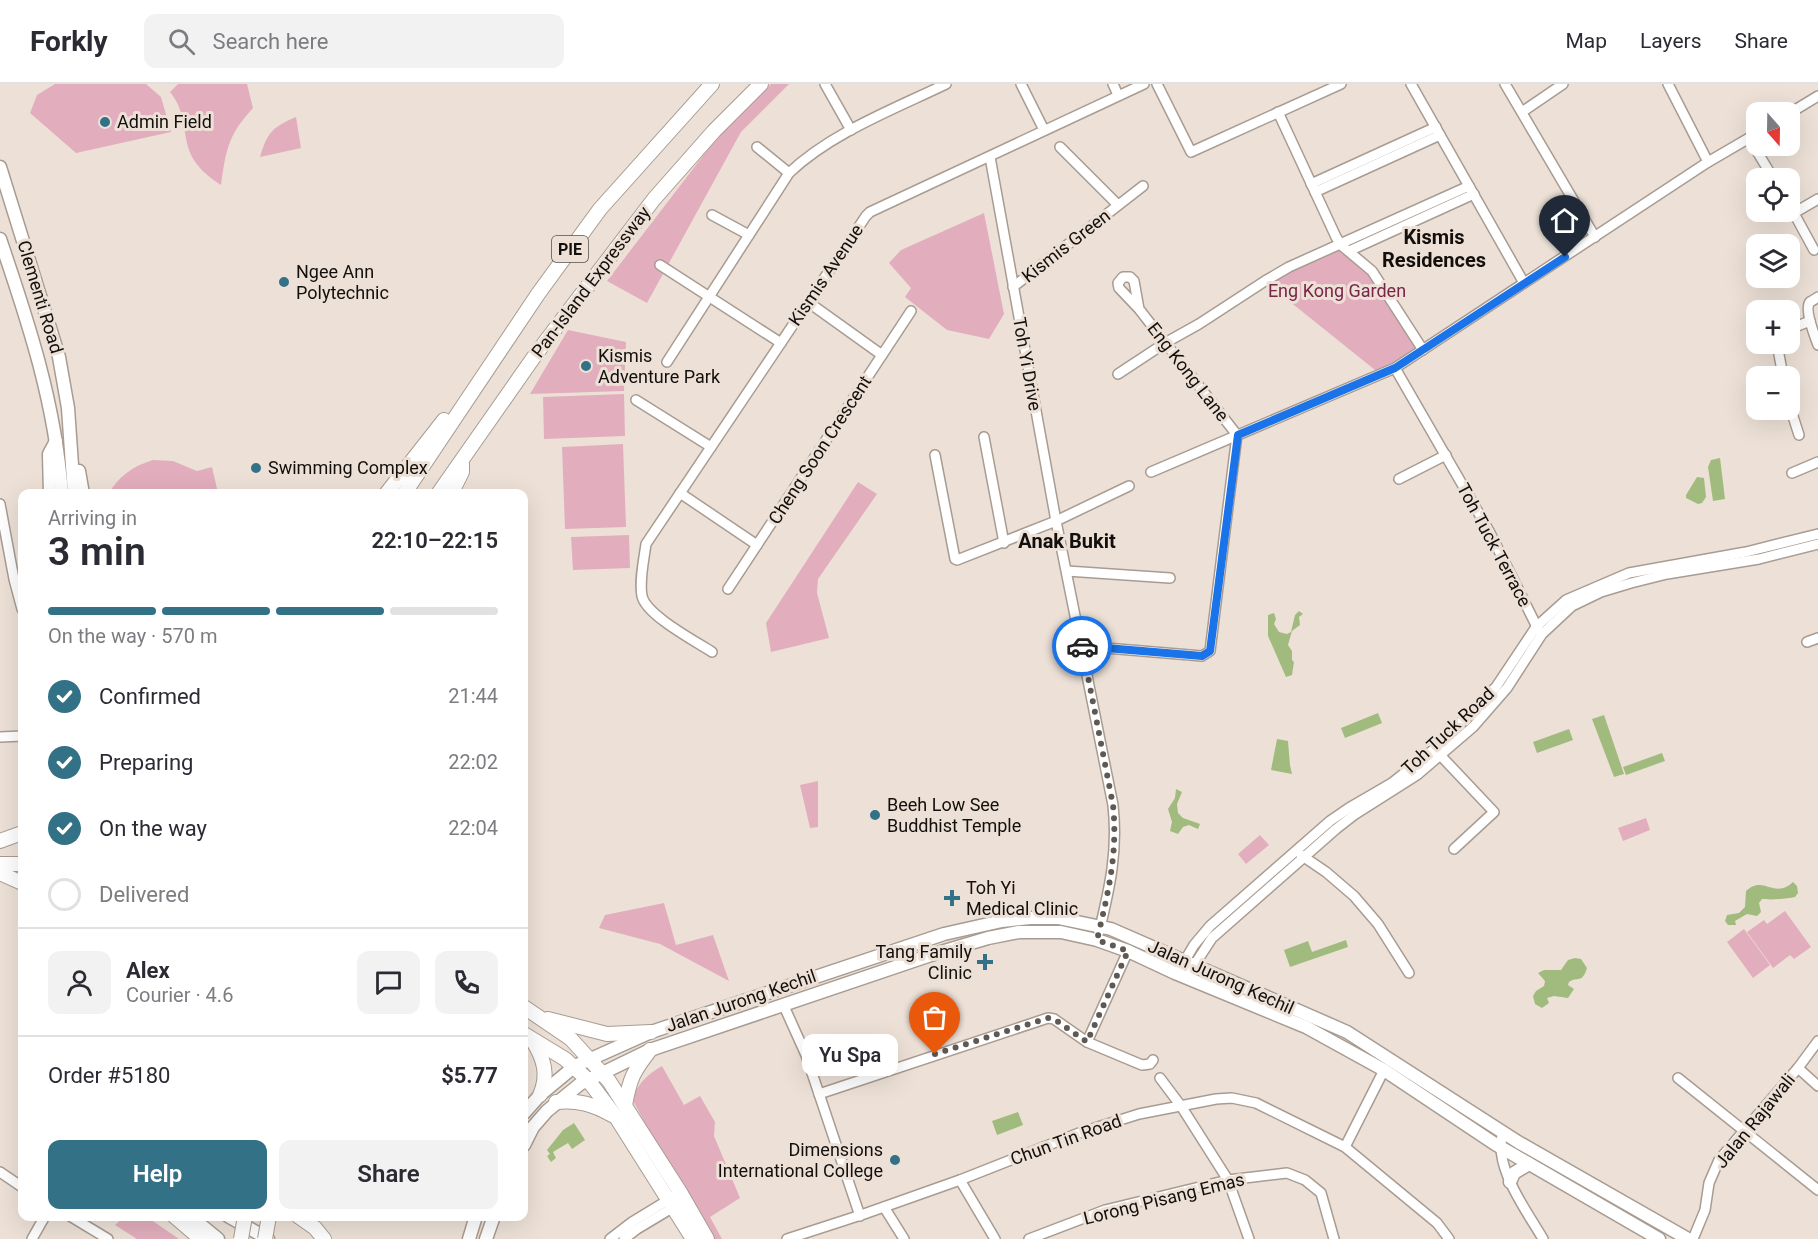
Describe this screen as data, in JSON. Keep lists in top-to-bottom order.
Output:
{
  "streets": {
    "highway": ["PIE", "Pan-Island Expressway"],
    "main road": ["Clementi Road", "Jalan Jurong Kechil"],
    "street": [
      "Kismis Green",
      "Kismis Avenue",
      "Toh Yi Drive",
      "Eng Kong Lane",
      "Cheng Soon Crescent",
      "Toh Tuck Terrace",
      "Toh Tuck Road",
      "Jalan Rajawali",
      "Chun Tin Road",
      "Lorong Pisang Emas"
    ]
  },
  "crossings": [
    ["Kismis Green", "Toh Yi Drive"],
    ["Kismis Avenue", "Toh Yi Drive"],
    ["Toh Yi Drive", "Jalan Jurong Kechil"],
    ["Toh Tuck Terrace", "Toh Tuck Road"],
    ["Toh Tuck Road", "Jalan Jurong Kechil"]
  ],
  "districts": ["Kismis Residences", "Anak Bukit"],
  "parks": ["Eng Kong Garden"],
  "places": {
    "other": [
      "Admin Field",
      "Ngee Ann Polytechnic",
      "Kismis Adventure Park",
      "Swimming Complex",
      "Beeh Low See Buddhist Temple",
      "Yu Spa",
      "Dimensions International College"
    ],
    "health": ["Toh Yi Medical Clinic", "Tang Family Clinic"]
  },
  "north": "bottom",
  "page": {
    "header": "Forkly",
    "search": "Search here",
    "nav": ["Map", "Layers", "Share"],
    "map_buttons": ["+", "−"],
    "heading": ["3 min", "Arriving in", "22:10–22:15"],
    "panel": [
      "Alex",
      "Courier · 4.6",
      "Order #5180",
      "$5.77"
    ],
    "bar": "On the way · 570 m",
    "list": [
      ["Confirmed", "21:44"],
      ["Preparing", "22:02"],
      ["On the way", "22:04"],
      "Delivered"
    ],
    "bubble": "Yu Spa",
    "buttons": ["Help", "Share"]
  }
}
